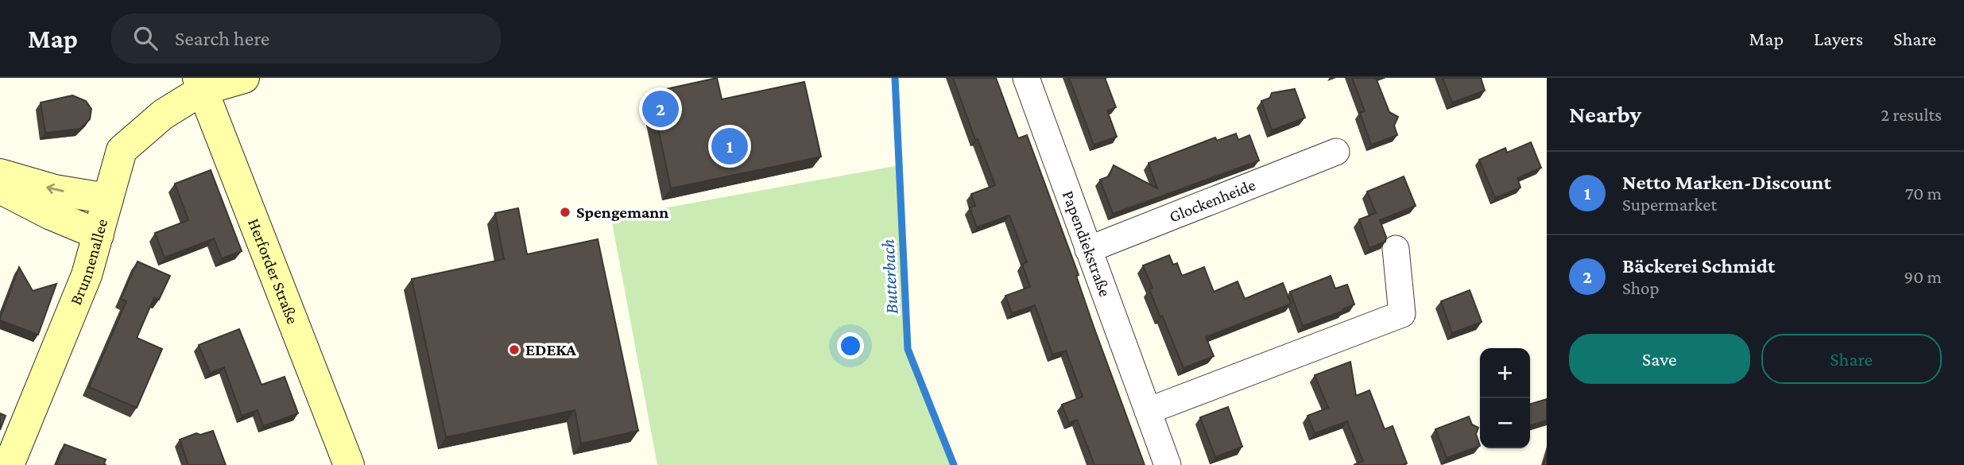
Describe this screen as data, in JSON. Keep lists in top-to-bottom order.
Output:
{
  "streets": {
    "main road": ["Brunnenallee", "Herforder Straße"],
    "street": ["Glockenheide", "Papendiekstraße"]
  },
  "crossings": [
    ["Glockenheide", "Papendiekstraße"],
    ["Brunnenallee", "Herforder Straße"]
  ],
  "water": ["Butterbach"],
  "places": ["Spengemann", "EDEKA"],
  "page": {
    "header": "Map",
    "search": "Search here",
    "nav": ["Map", "Layers", "Share"],
    "heading": ["Nearby", "2 results"],
    "pins": ["2", "1"],
    "list": [
      {
        "mark": "1",
        "name": "Netto Marken-Discount",
        "note": "Supermarket",
        "value": "70 m"
      },
      {
        "mark": "2",
        "name": "Bäckerei Schmidt",
        "note": "Shop",
        "value": "90 m"
      }
    ],
    "buttons": ["Save", "Share"],
    "map_buttons": ["+", "−"]
  }
}
